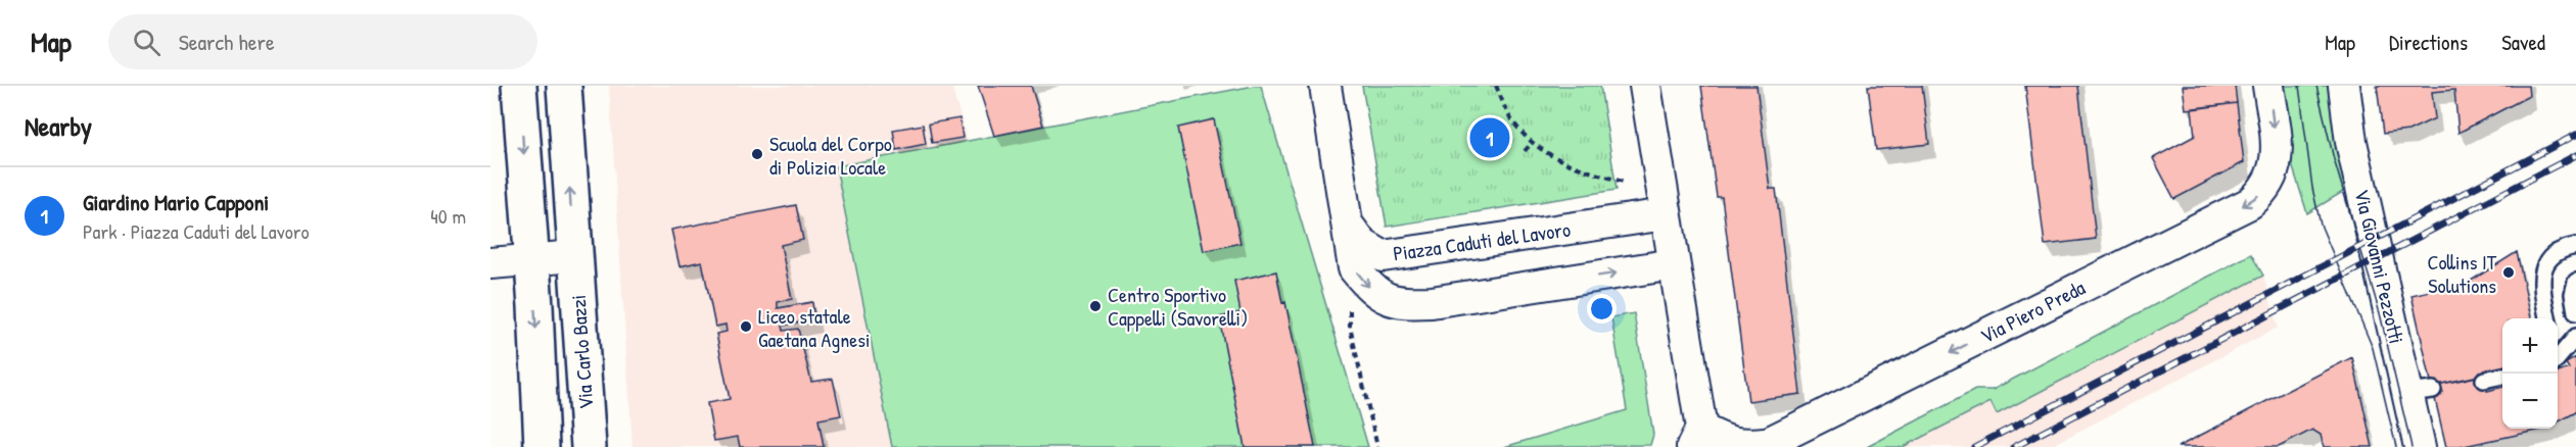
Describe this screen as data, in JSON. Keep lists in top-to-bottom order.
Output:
{
  "streets": {
    "main road": ["Via Carlo Bazzi"],
    "street": ["Piazza Caduti del Lavoro", "Via Giovanni Pezzotti", "Via Piero Preda"]
  },
  "one_way": ["Via Piero Preda"],
  "places": [
    "Scuola del Corpo di Polizia Locale",
    "Collins IT Solutions",
    "Centro Sportivo Cappelli (Savorelli)",
    "Liceo statale Gaetana Agnesi"
  ],
  "page": {
    "header": "Map",
    "search": "Search here",
    "nav": ["Map", "Directions", "Saved"],
    "heading": "Nearby",
    "pins": "1",
    "list": [
      {
        "mark": "1",
        "name": "Giardino Mario Capponi",
        "note": "Park · Piazza Caduti del Lavoro",
        "value": "40 m"
      }
    ],
    "map_buttons": ["+", "−"]
  }
}
